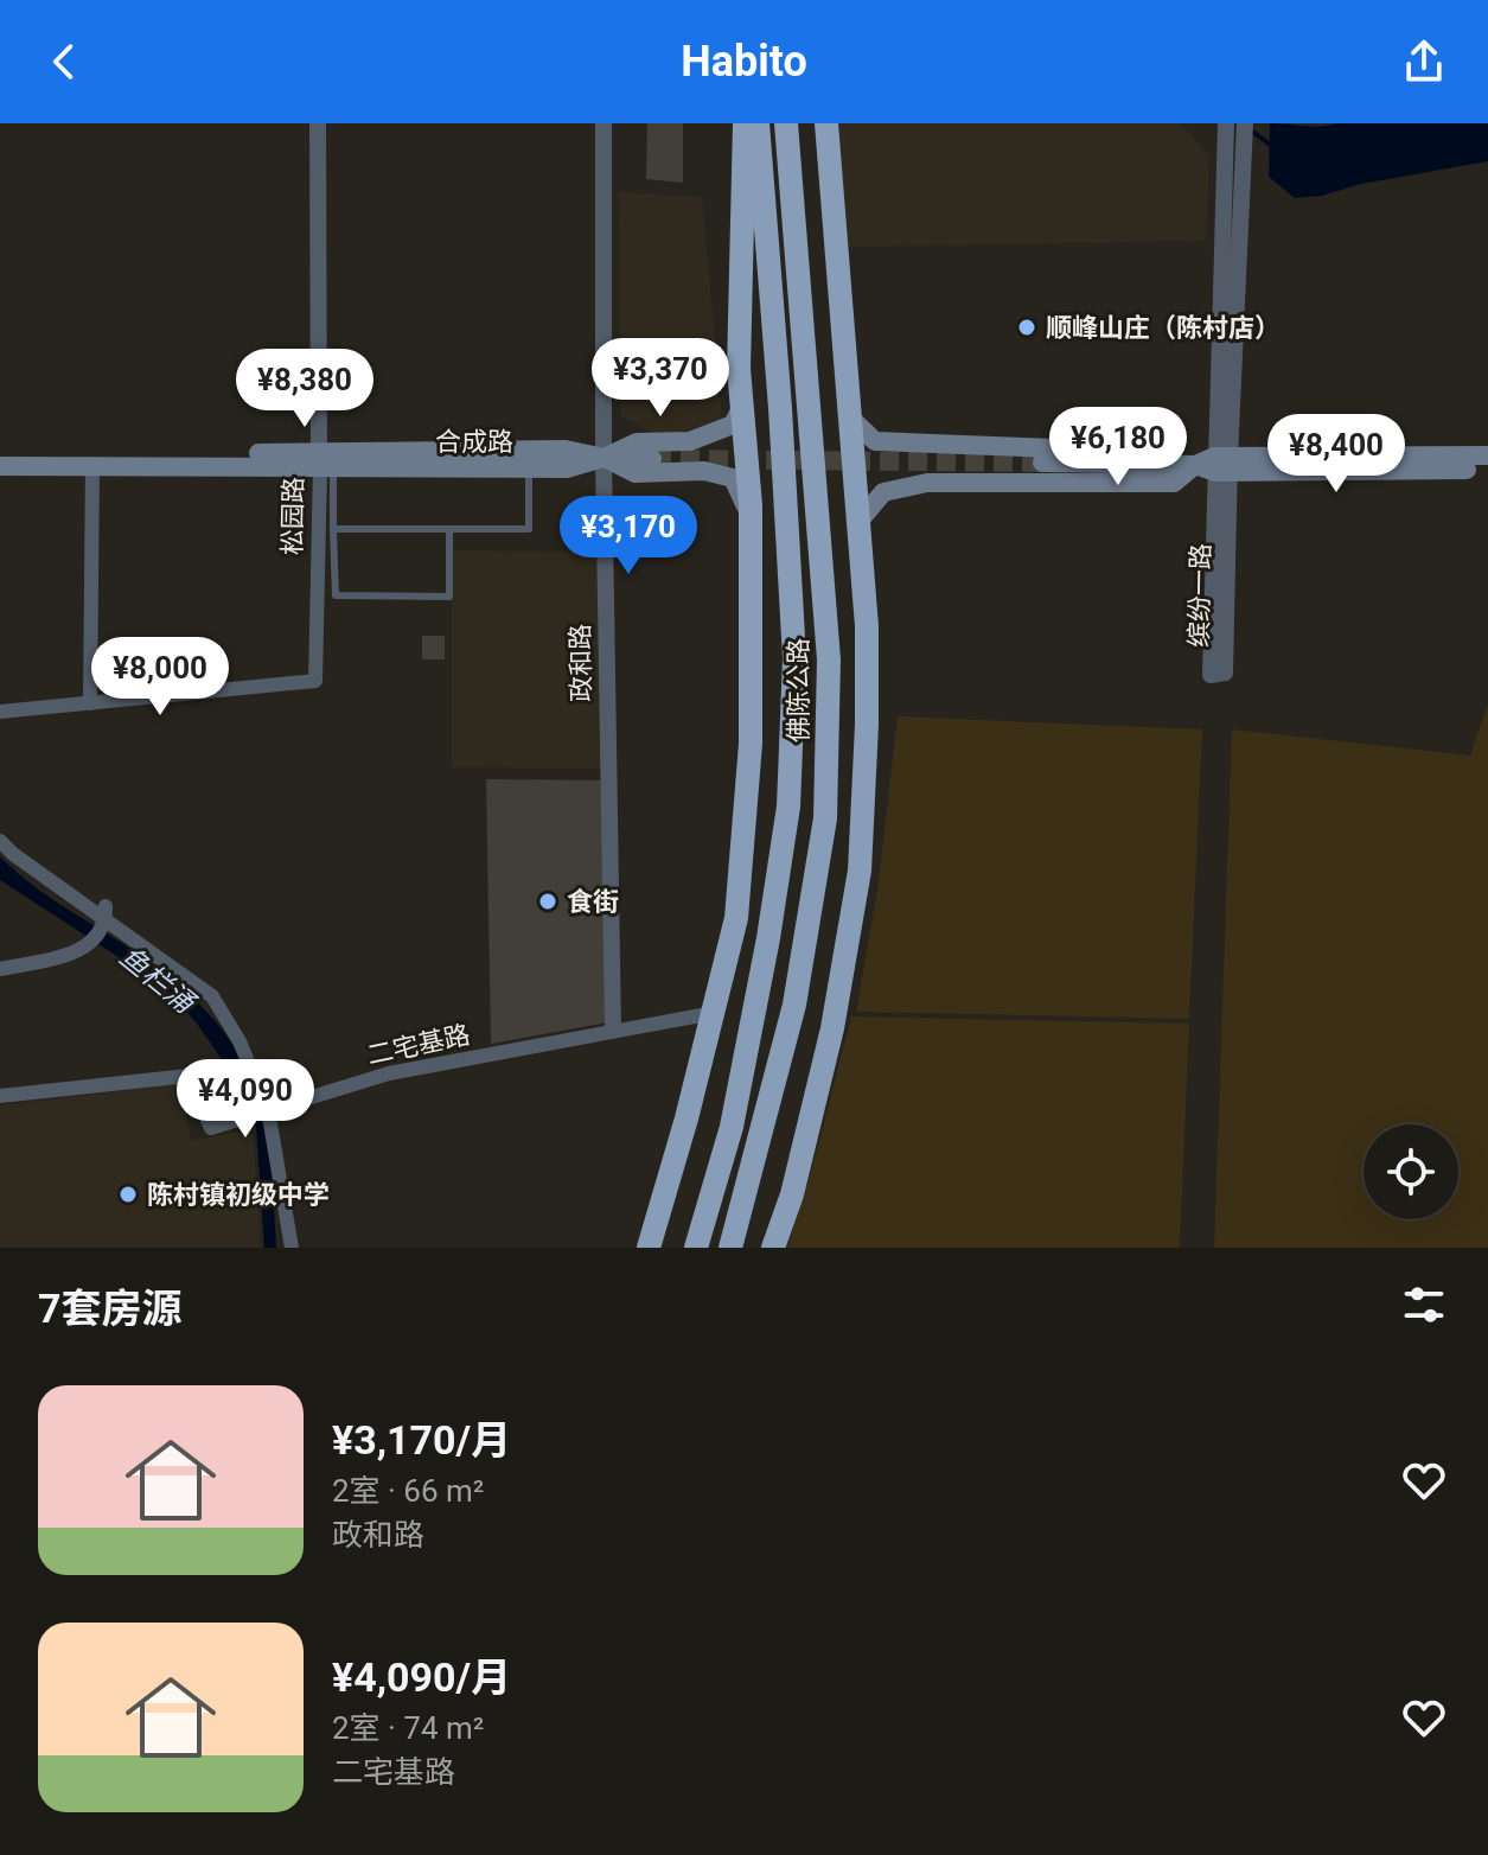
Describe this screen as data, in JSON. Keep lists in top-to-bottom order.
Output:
{
  "streets": {
    "highway": ["佛陈公路"],
    "main road": ["合成路"],
    "street": [
      "松园路",
      "缤纷一路",
      "政和路",
      "二宅基路"
    ]
  },
  "crossings": [
    ["合成路", "松园路"],
    ["合成路", "政和路"],
    ["政和路", "二宅基路"]
  ],
  "water": ["鱼栏涌"],
  "places": ["顺峰山庄（陈村店）", "食街", "陈村镇初级中学"],
  "page": {
    "header": "Habito",
    "price": [
      "¥3,370",
      "¥8,380",
      "¥6,180",
      "¥8,400",
      "¥3,170",
      "¥8,000",
      "¥4,090"
    ],
    "heading": "7套房源",
    "list": [
      {
        "name": "¥3,170/月",
        "note": "2室 · 66 m² · 政和路"
      },
      {
        "name": "¥4,090/月",
        "note": "2室 · 74 m² · 二宅基路"
      }
    ]
  }
}
